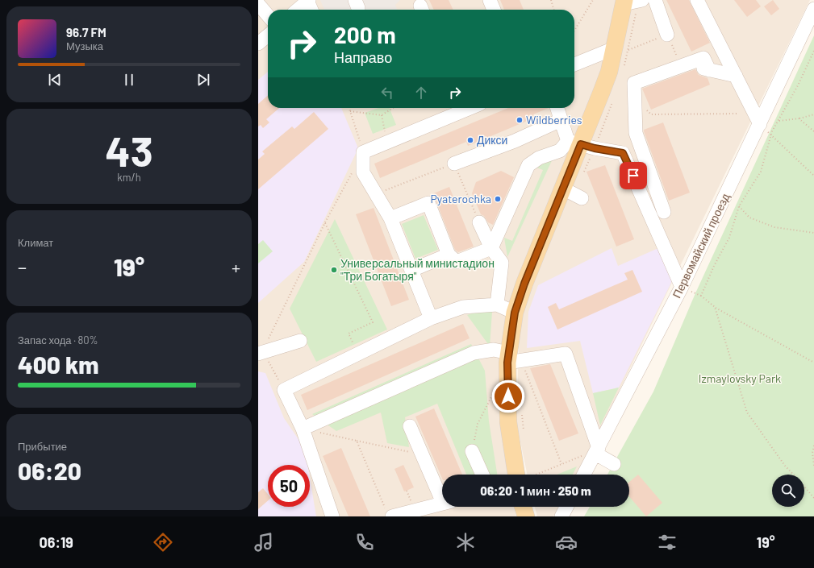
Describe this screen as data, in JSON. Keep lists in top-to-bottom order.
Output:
{
  "streets": {
    "street": ["Первомайский проезд"]
  },
  "parks": ["Izmaylovsky Park"],
  "places": [
    "Wildberries",
    "Дикси",
    "Pyaterochka",
    "Универсальный министадион \"Три Богатыря\""
  ],
  "page": {
    "turn": ["200 m", "Направо"],
    "song": ["96.7 FM", "Музыка"],
    "tile": [
      ["43", "km/h"],
      "Климат",
      ["Запас хода · 80%", "400 km"],
      ["Прибытие", "06:20"]
    ],
    "heat": ["−", "19°", "+"],
    "limit": "50",
    "trip": "06:20 · 1 мин · 250 m",
    "tabs": ["06:19", "19°"]
  }
}
